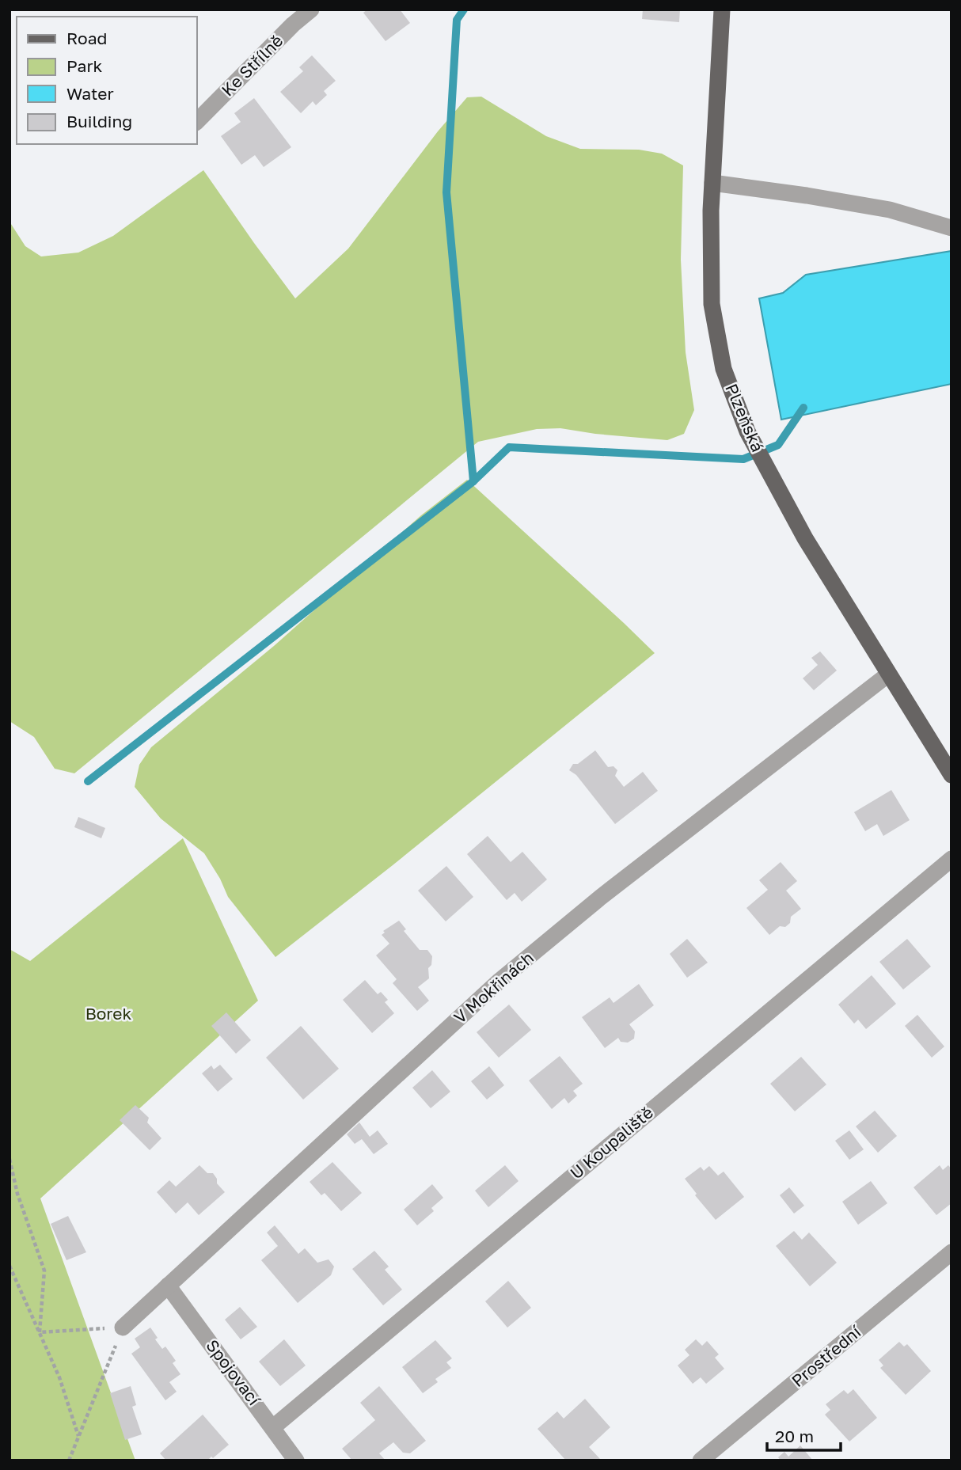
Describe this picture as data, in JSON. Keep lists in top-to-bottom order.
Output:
{
  "streets": {
    "main road": ["Plzeňská"],
    "street": [
      "Ke Střílně",
      "V Mokřinách",
      "U Koupaliště",
      "Prostřední",
      "Spojovací"
    ]
  },
  "crossings": [
    ["Plzeňská", "V Mokřinách"],
    ["V Mokřinách", "Spojovací"],
    ["U Koupaliště", "Spojovací"]
  ],
  "parks": ["Borek"],
  "legend": [
    "Road",
    "Park",
    "Water",
    "Building"
  ],
  "scale_bar": "20 m"
}
